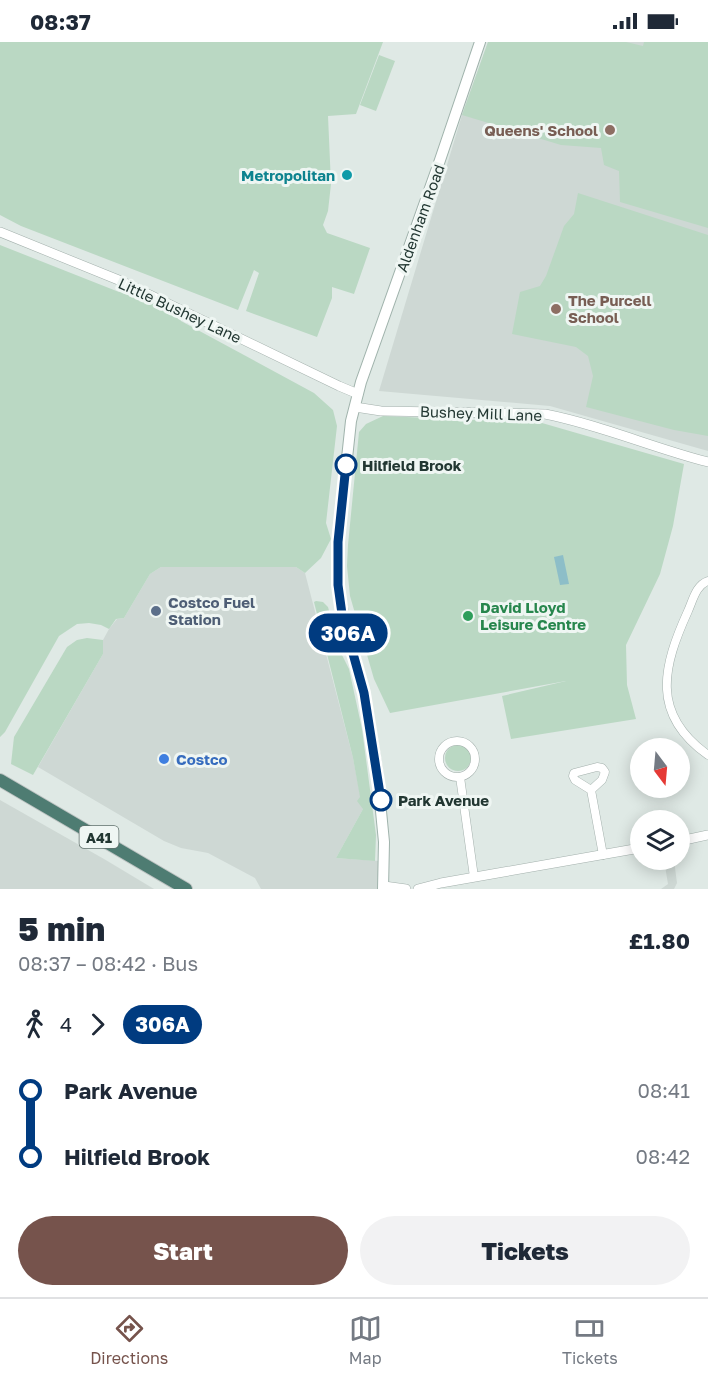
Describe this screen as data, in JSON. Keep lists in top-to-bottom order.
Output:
{
  "streets": {
    "highway": ["A41"],
    "main road": ["Aldenham Road"],
    "street": ["Little Bushey Lane", "Bushey Mill Lane"]
  },
  "crossings": [
    ["Aldenham Road", "Little Bushey Lane"],
    ["Aldenham Road", "Bushey Mill Lane"]
  ],
  "places": [
    "Queens' School",
    "Metropolitan",
    "The Purcell School",
    "Hilfield Brook",
    "Costco Fuel Station",
    "David Lloyd Leisure Centre",
    "Costco",
    "Park Avenue"
  ],
  "lines": ["bus line 306A"],
  "north": "bottom",
  "page": {
    "status": "08:37",
    "on_map": "306A",
    "heading": ["5 min", "08:37 – 08:42 · Bus", "£1.80"],
    "legs": ["4", "306A"],
    "list": [
      {
        "name": "Park Avenue",
        "value": "08:41"
      },
      {
        "name": "Hilfield Brook",
        "value": "08:42"
      }
    ],
    "buttons": ["Start", "Tickets"],
    "tabs": ["Directions", "Map", "Tickets"]
  }
}
